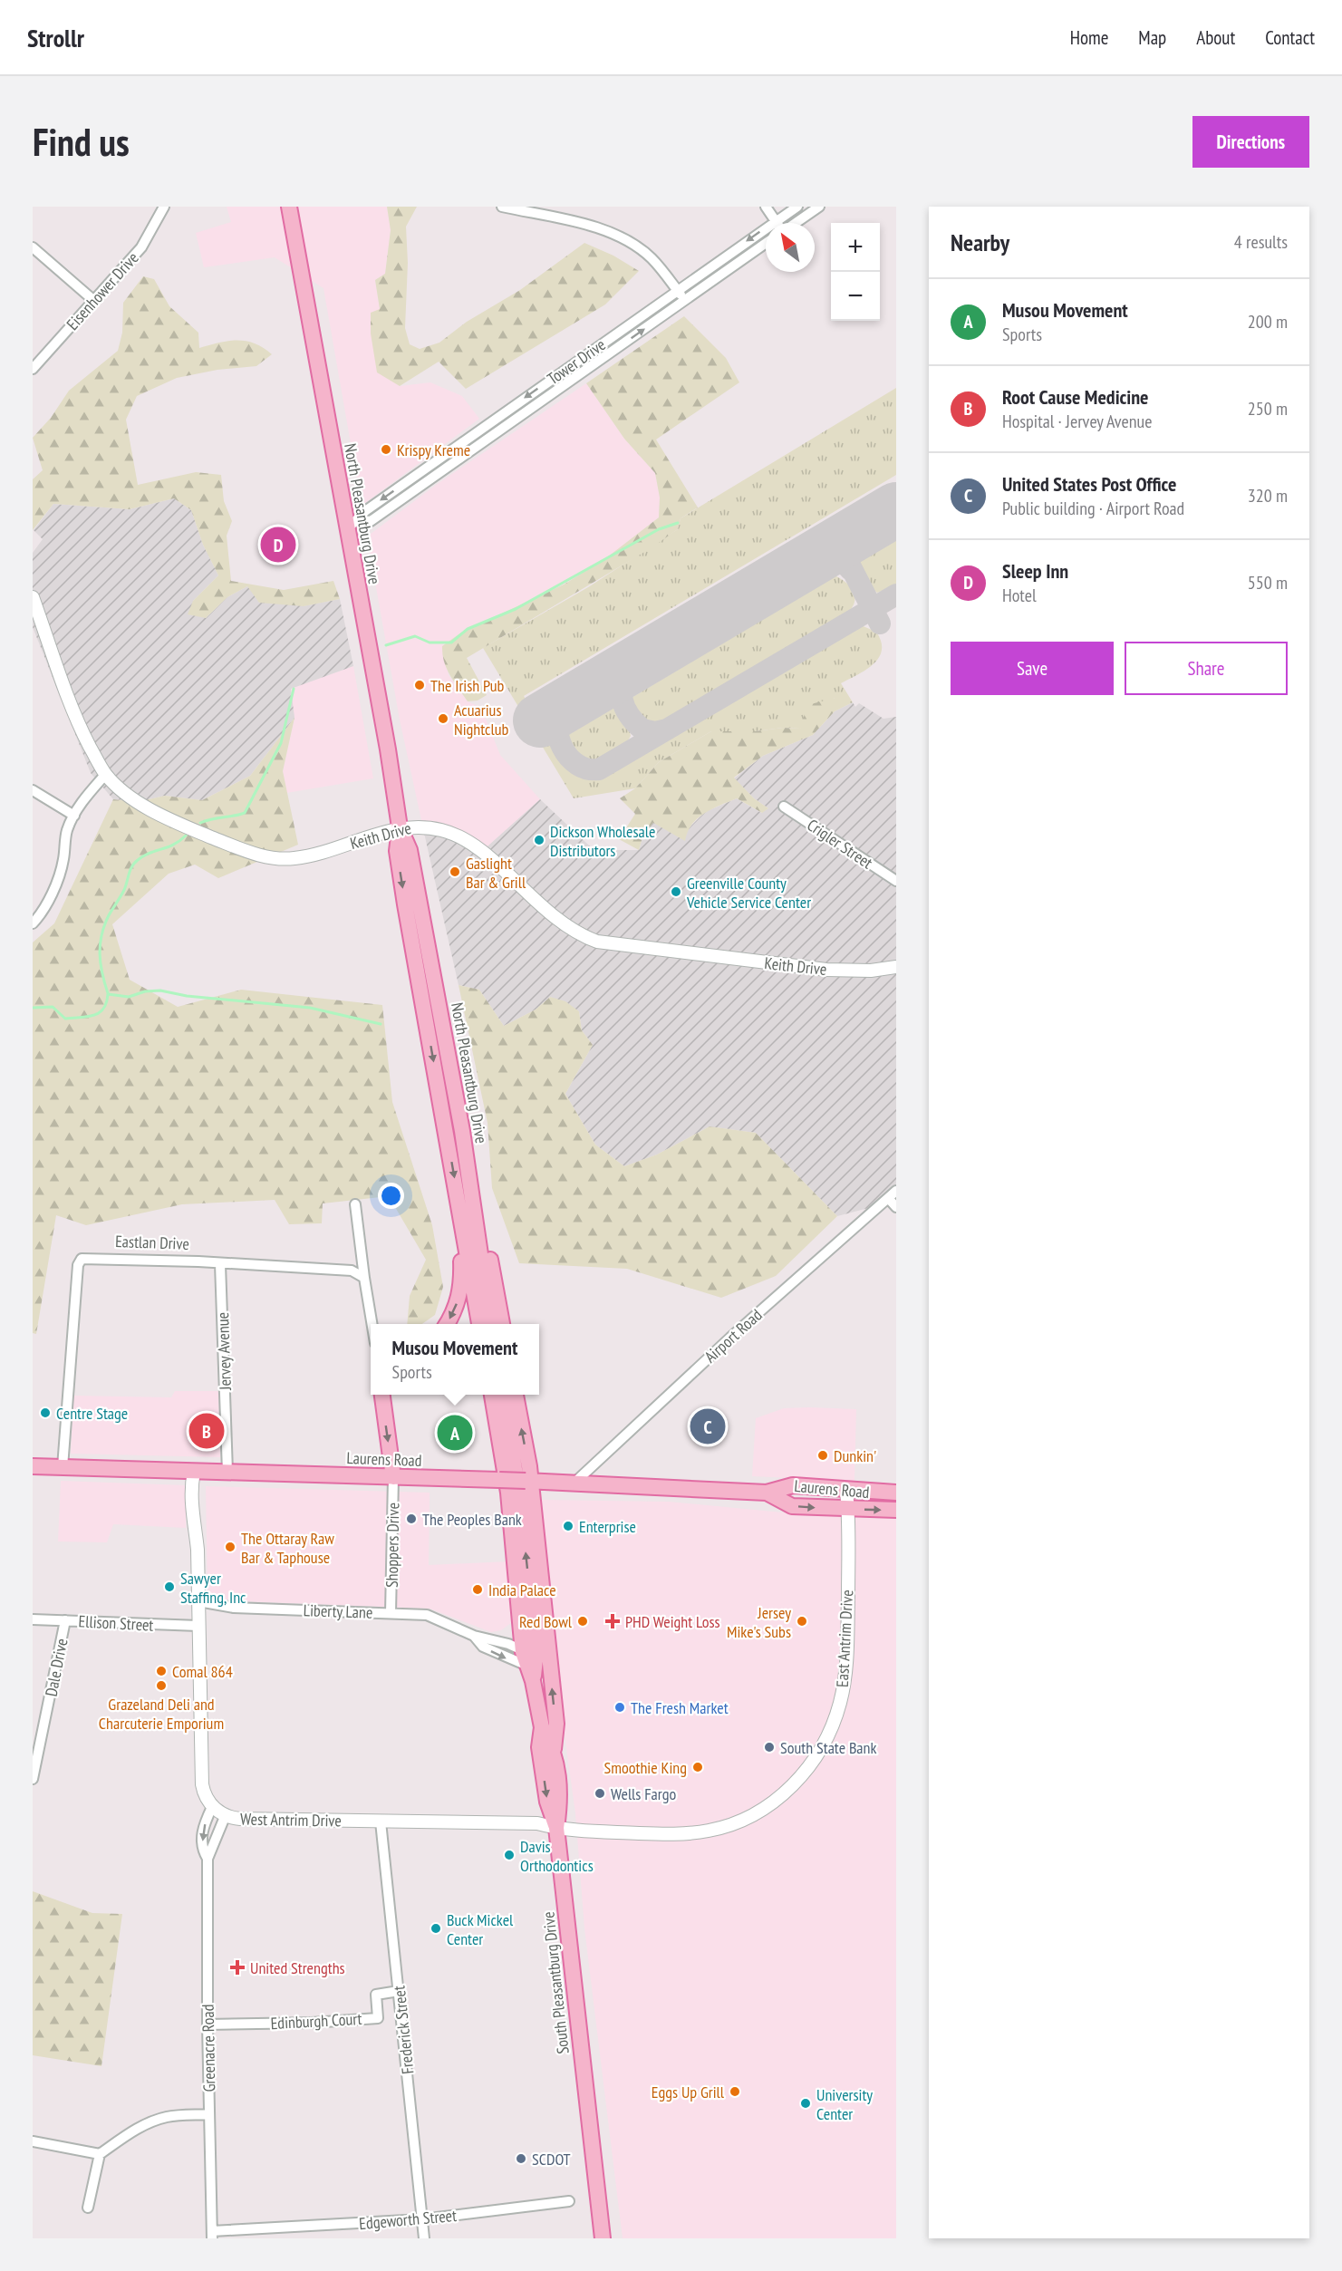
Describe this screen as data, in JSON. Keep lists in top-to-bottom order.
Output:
{
  "streets": {
    "main road": ["North Pleasantburg Drive", "Laurens Road", "South Pleasantburg Drive"],
    "street": [
      "Eisenhower Drive",
      "Tower Drive",
      "Keith Drive",
      "Crigler Street",
      "Eastlan Drive",
      "Airport Road",
      "Jervey Avenue",
      "Shoppers Drive",
      "Liberty Lane",
      "Ellison Street",
      "East Antrim Drive",
      "Dale Drive",
      "West Antrim Drive",
      "Edinburgh Court",
      "Frederick Street",
      "Greenacre Road",
      "Edgeworth Street"
    ]
  },
  "crossings": [
    ["Tower Drive", "North Pleasantburg Drive"],
    ["North Pleasantburg Drive", "Keith Drive"],
    ["Eastlan Drive", "Jervey Avenue"],
    ["Eastlan Drive", "Laurens Road"],
    ["Airport Road", "Laurens Road"],
    ["Jervey Avenue", "Laurens Road"],
    ["Laurens Road", "Shoppers Drive"],
    ["Laurens Road", "East Antrim Drive"],
    ["Shoppers Drive", "Liberty Lane"],
    ["Ellison Street", "Dale Drive"],
    ["East Antrim Drive", "West Antrim Drive"],
    ["East Antrim Drive", "South Pleasantburg Drive"],
    ["West Antrim Drive", "South Pleasantburg Drive"],
    ["West Antrim Drive", "Frederick Street"],
    ["West Antrim Drive", "Greenacre Road"],
    ["Edinburgh Court", "Frederick Street"],
    ["Edinburgh Court", "Greenacre Road"],
    ["Frederick Street", "Edgeworth Street"],
    ["Greenacre Road", "Edgeworth Street"]
  ],
  "places": {
    "other": [
      "Krispy Kreme",
      "The Irish Pub",
      "Acuarius Nightclub",
      "Dickson Wholesale Distributors",
      "Gaslight Bar & Grill",
      "Greenville County Vehicle Service Center",
      "Centre Stage",
      "Dunkin'",
      "The Peoples Bank",
      "Enterprise",
      "The Ottaray Raw Bar & Taphouse",
      "Sawyer Staffing, Inc",
      "India Palace",
      "Red Bowl",
      "Jersey Mike's Subs",
      "Comal 864",
      "Grazeland Deli and Charcuterie Emporium",
      "The Fresh Market",
      "South State Bank",
      "Smoothie King",
      "Wells Fargo",
      "Davis Orthodontics",
      "Buck Mickel Center",
      "Eggs Up Grill",
      "University Center",
      "SCDOT"
    ],
    "health": ["PHD Weight Loss", "United Strengths"]
  },
  "north": "top left",
  "page": {
    "header": "Strollr",
    "nav": [
      "Home",
      "Map",
      "About",
      "Contact"
    ],
    "buttons": [
      "Directions",
      ["Save", "Share"]
    ],
    "title": "Find us",
    "heading": ["Nearby", "4 results"],
    "map_buttons": ["+", "−"],
    "list": [
      {
        "mark": "A",
        "name": "Musou Movement",
        "note": "Sports",
        "value": "200 m"
      },
      {
        "mark": "B",
        "name": "Root Cause Medicine",
        "note": "Hospital · Jervey Avenue",
        "value": "250 m"
      },
      {
        "mark": "C",
        "name": "United States Post Office",
        "note": "Public building · Airport Road",
        "value": "320 m"
      },
      {
        "mark": "D",
        "name": "Sleep Inn",
        "note": "Hotel",
        "value": "550 m"
      }
    ],
    "pins": [
      "D",
      "C",
      "B",
      "A"
    ],
    "popup": ["Musou Movement", "Sports"]
  }
}
